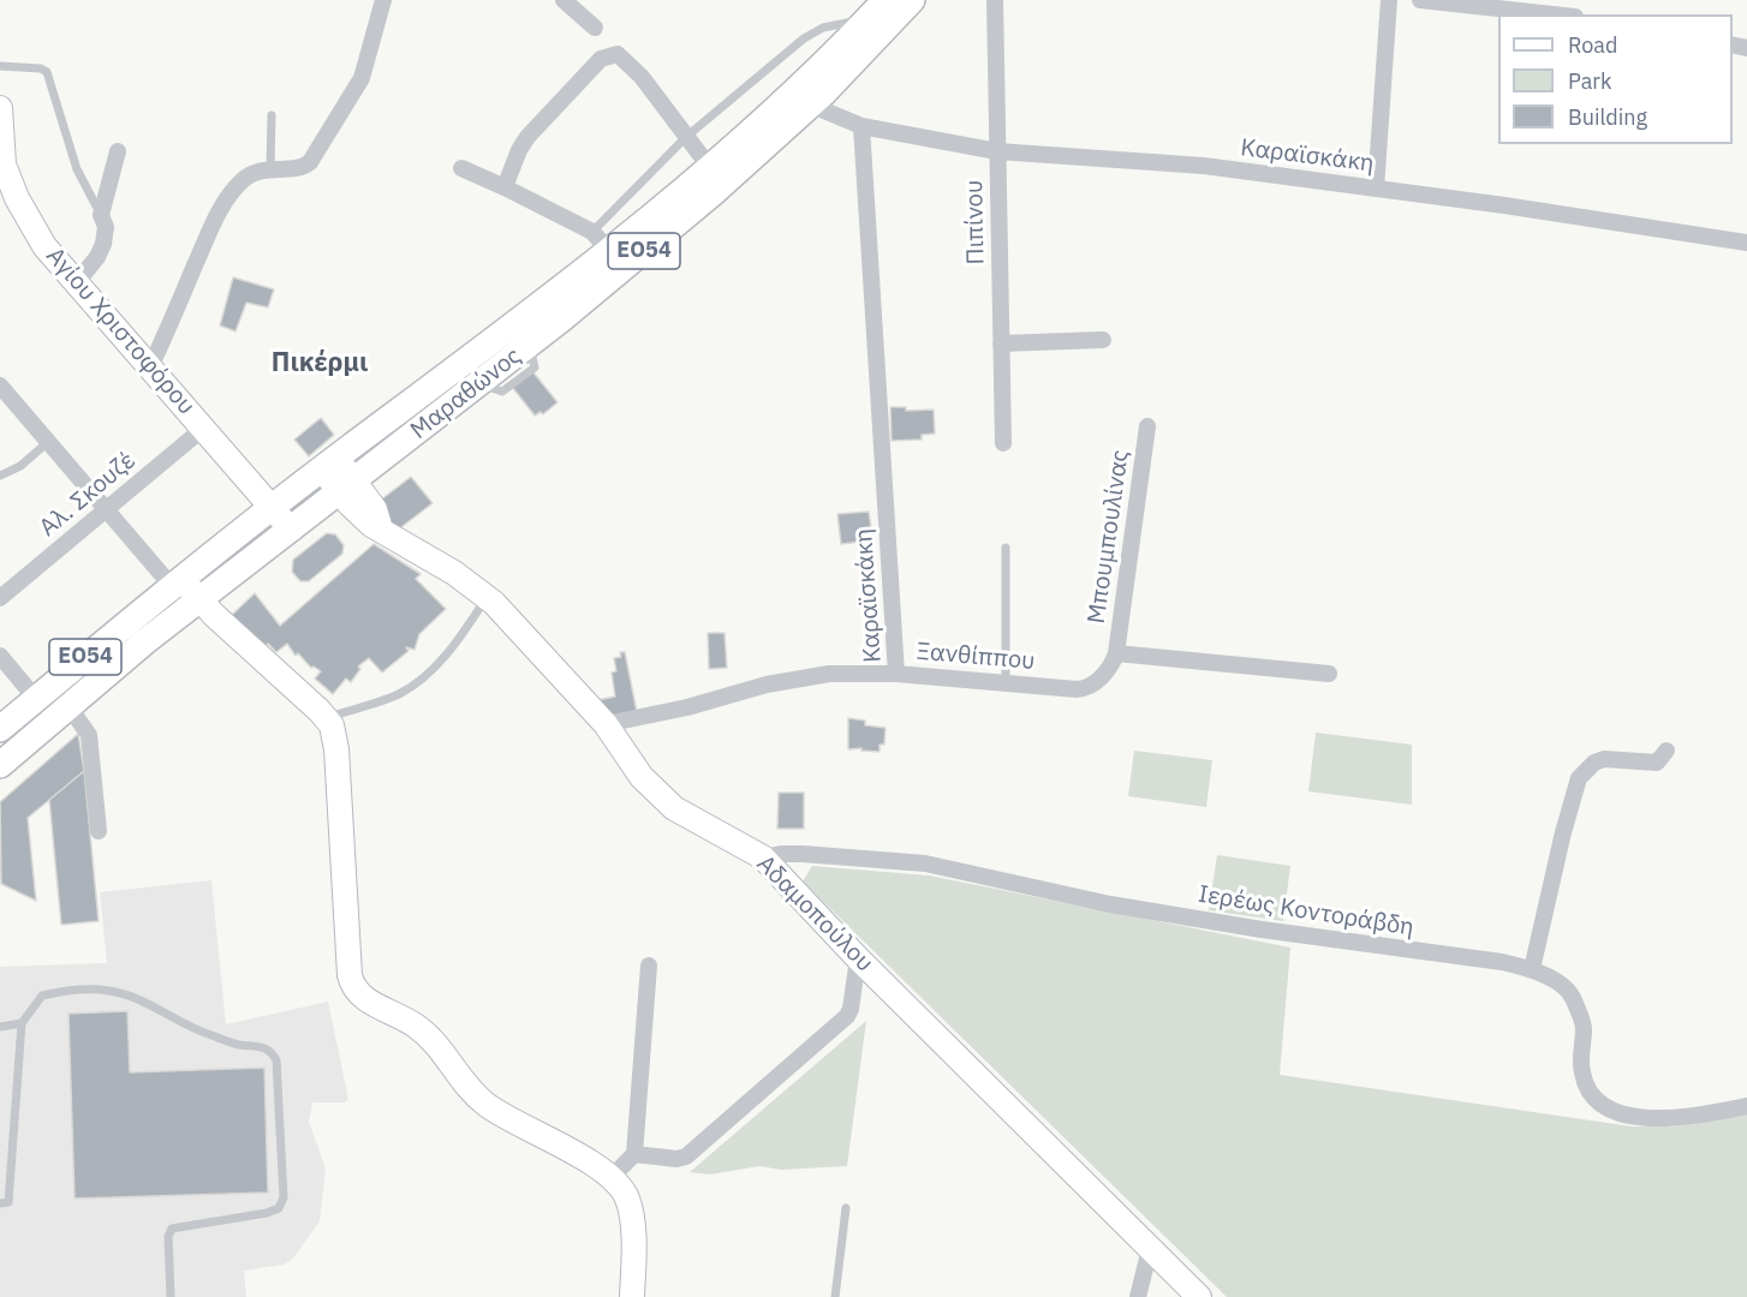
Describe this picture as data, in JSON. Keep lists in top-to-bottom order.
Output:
{
  "streets": {
    "main road": ["ΕΟ54", "Μαραθώνος"],
    "street": [
      "Καραϊσκάκη",
      "Πιπίνου",
      "Αγίου Χριστοφόρου",
      "Αλ. Σκουζέ",
      "Μπουμπουλίνας",
      "Ξανθίππου",
      "Ιερέως Κοντοράβδη",
      "Αδαμοπούλου"
    ]
  },
  "crossings": [
    ["Καραϊσκάκη", "Πιπίνου"],
    ["Καραϊσκάκη", "Μαραθώνος"],
    ["Καραϊσκάκη", "Ξανθίππου"],
    ["Αγίου Χριστοφόρου", "Μαραθώνος"],
    ["Αγίου Χριστοφόρου", "Αλ. Σκουζέ"],
    ["Μαραθώνος", "Αδαμοπούλου"],
    ["Μπουμπουλίνας", "Ξανθίππου"],
    ["Ξανθίππου", "Αδαμοπούλου"],
    ["Ιερέως Κοντοράβδη", "Αδαμοπούλου"]
  ],
  "districts": ["Πικέρμι"],
  "legend": ["Road", "Park", "Building"]
}
